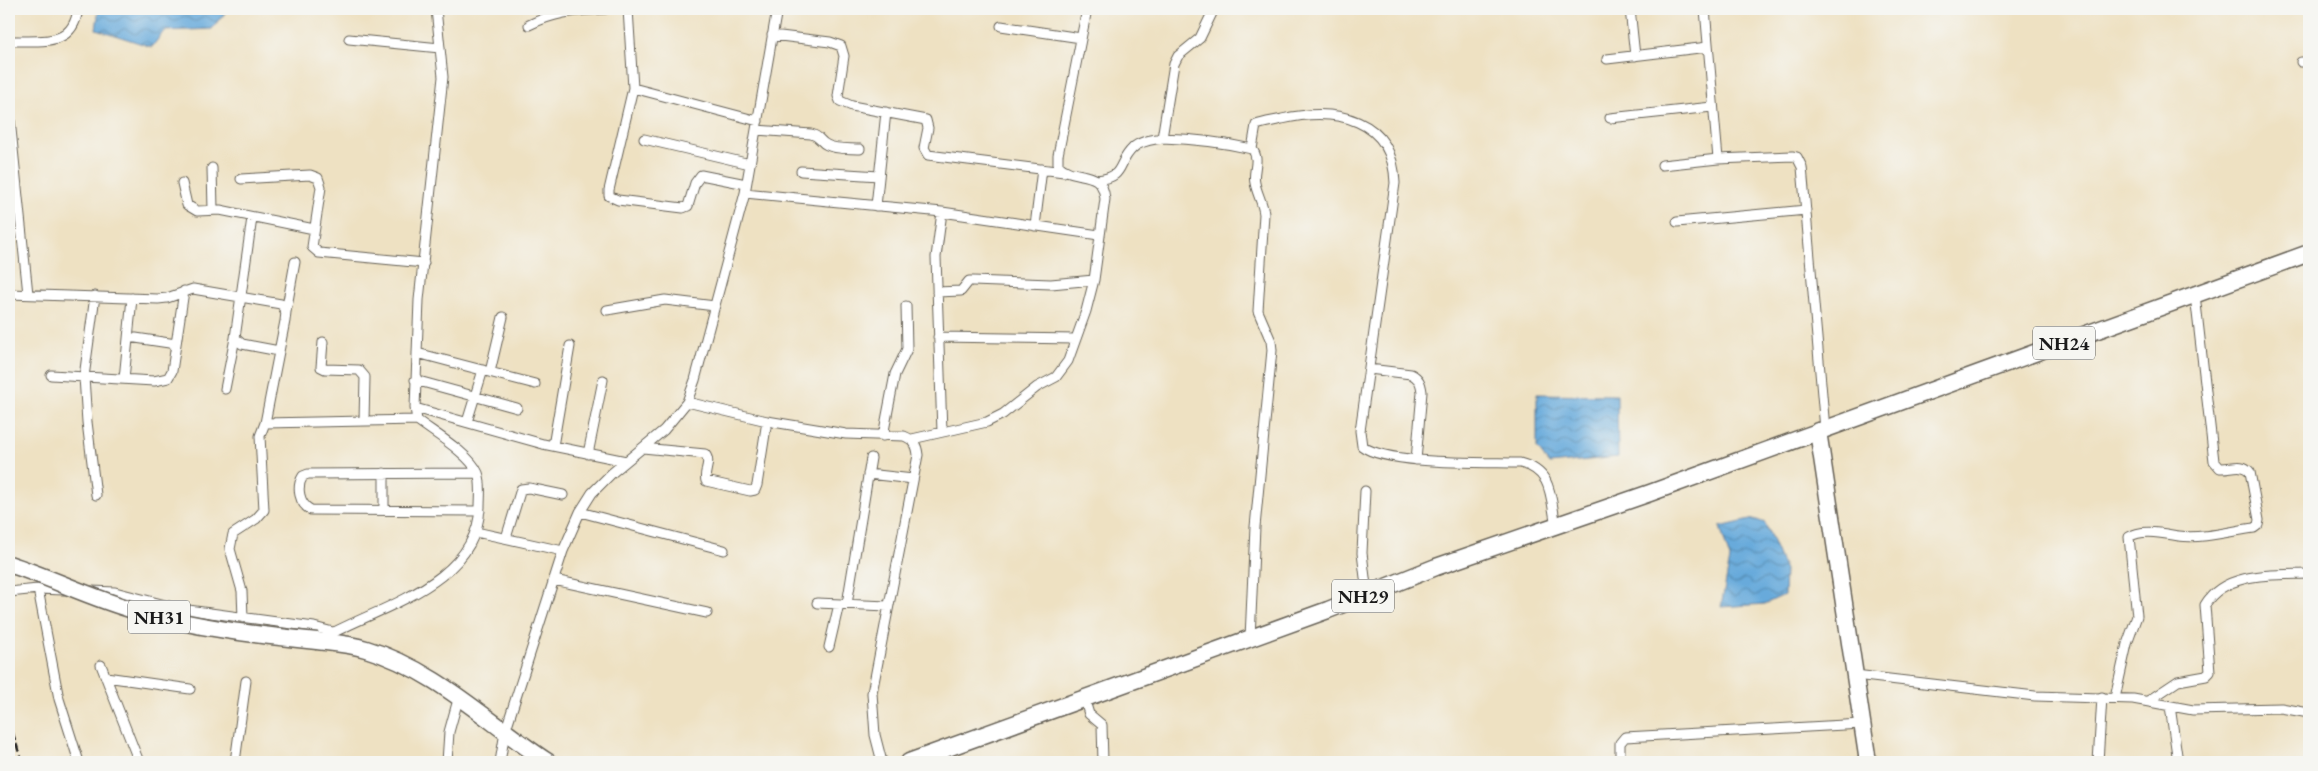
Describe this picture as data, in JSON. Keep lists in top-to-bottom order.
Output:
{
  "streets": {
    "highway": ["NH24", "NH29", "NH31"]
  },
  "crossings": [
    ["NH24", "NH29"]
  ]
}
